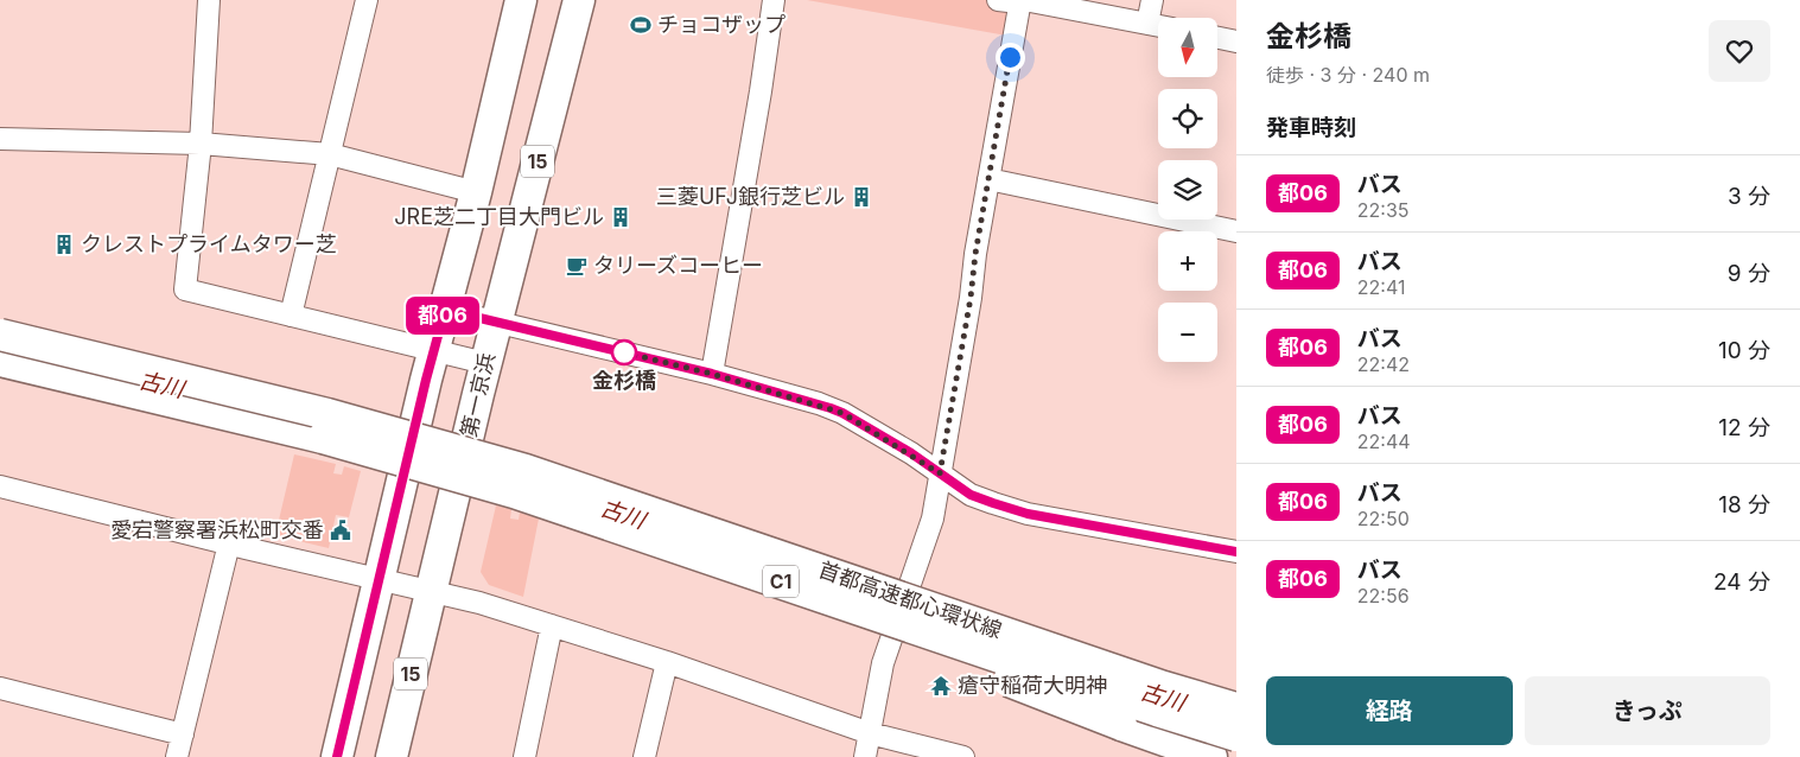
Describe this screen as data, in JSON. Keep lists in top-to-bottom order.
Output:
{
  "streets": {
    "highway": [
      "15",
      "第一京浜",
      "C1",
      "首都高速都心環状線"
    ]
  },
  "crossings": [
    ["C1", "首都高速都心環状線"]
  ],
  "water": ["古川"],
  "places": {
    "sports": ["チョコザップ"],
    "building": ["三菱UFJ銀行芝ビル", "JRE芝二丁目大門ビル", "クレストプライムタワー芝"],
    "cafe": ["タリーズコーヒー"],
    "other": ["金杉橋"],
    "public building": ["愛宕警察署浜松町交番"],
    "temple": ["瘡守稲荷大明神"]
  },
  "lines": ["bus line 都06"],
  "north": "bottom",
  "page": {
    "on_map": "都06",
    "heading": [
      ["金杉橋", "徒歩 · 3 分 · 240 m"],
      "発車時刻"
    ],
    "map_buttons": ["+", "−"],
    "list": [
      {
        "mark": "都06",
        "name": "バス",
        "note": "22:35",
        "value": "3 分"
      },
      {
        "mark": "都06",
        "name": "バス",
        "note": "22:41",
        "value": "9 分"
      },
      {
        "mark": "都06",
        "name": "バス",
        "note": "22:42",
        "value": "10 分"
      },
      {
        "mark": "都06",
        "name": "バス",
        "note": "22:44",
        "value": "12 分"
      },
      {
        "mark": "都06",
        "name": "バス",
        "note": "22:50",
        "value": "18 分"
      },
      {
        "mark": "都06",
        "name": "バス",
        "note": "22:56",
        "value": "24 分"
      }
    ],
    "buttons": ["経路", "きっぷ"]
  }
}
